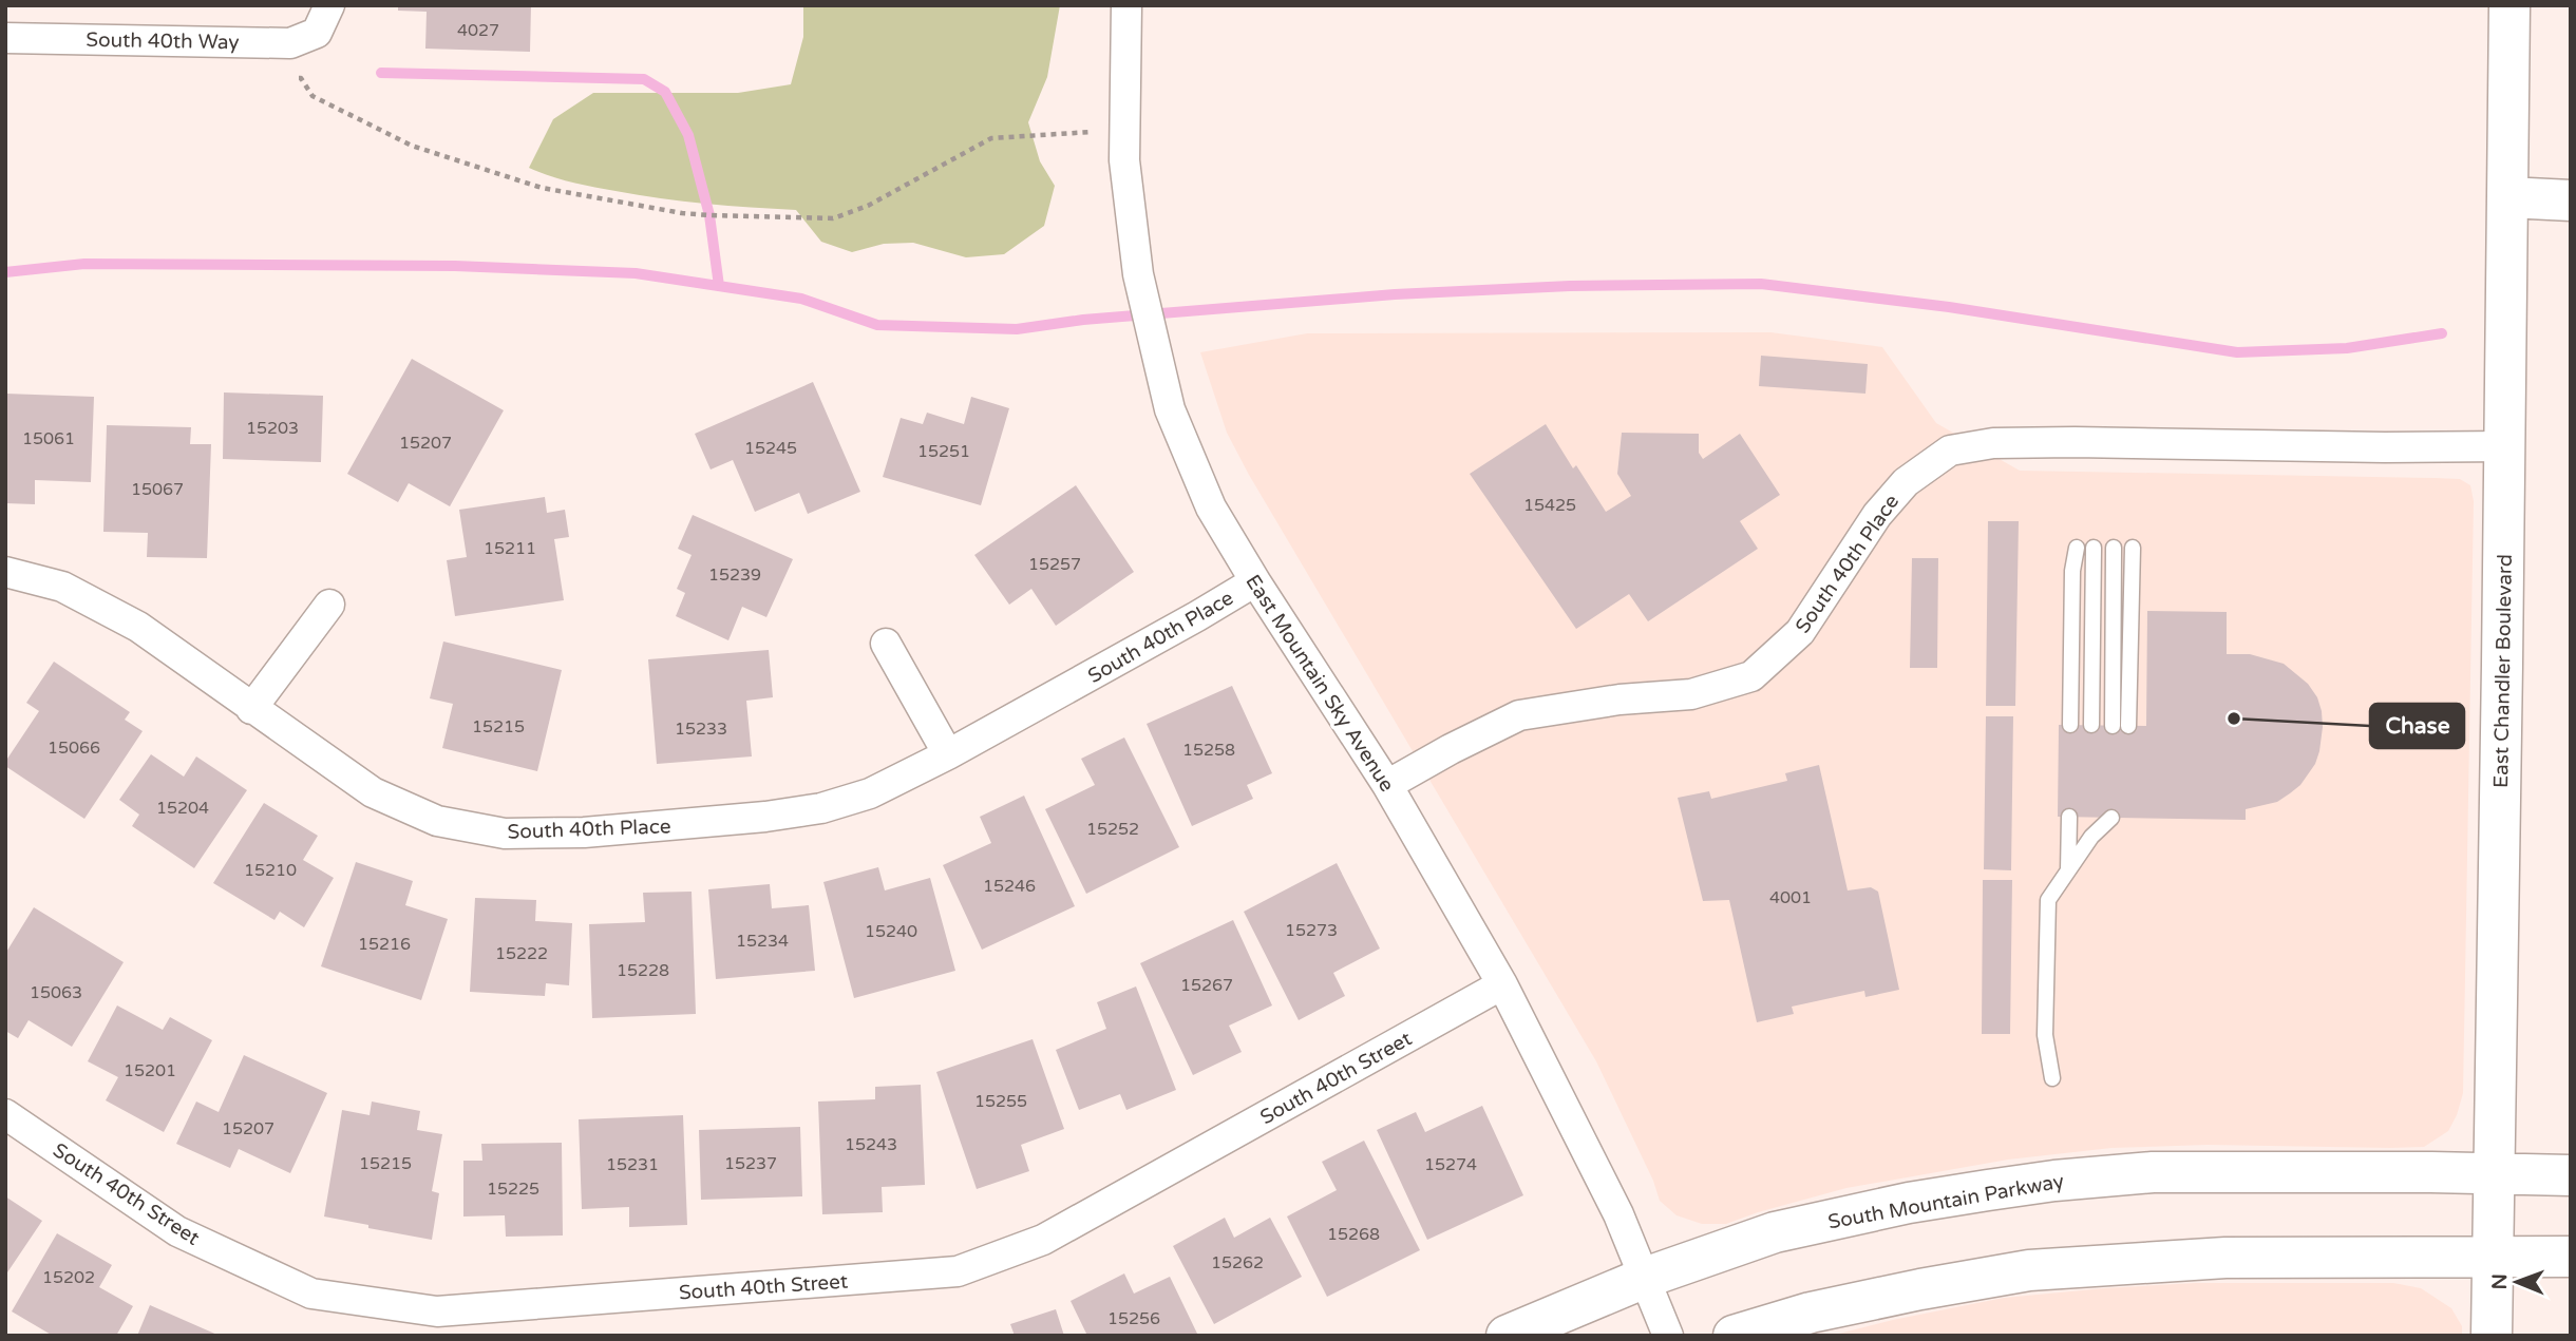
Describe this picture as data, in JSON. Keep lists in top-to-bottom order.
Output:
{
  "streets": {
    "street": [
      "South 40th Way",
      "South 40th Place",
      "East Chandler Boulevard",
      "East Mountain Sky Avenue",
      "South 40th Street",
      "South Mountain Parkway"
    ]
  },
  "crossings": [
    ["South 40th Place", "East Chandler Boulevard"],
    ["South 40th Place", "East Mountain Sky Avenue"],
    ["East Chandler Boulevard", "South Mountain Parkway"],
    ["East Mountain Sky Avenue", "South 40th Street"],
    ["East Mountain Sky Avenue", "South Mountain Parkway"]
  ],
  "places": ["Chase"],
  "house_numbers": [
    "4027",
    "15203",
    "15061",
    "15207",
    "15245",
    "15251",
    "15067",
    "15425",
    "15211",
    "15257",
    "15239",
    "15215",
    "15233",
    "15066",
    "15258",
    "15204",
    "15252",
    "15210",
    "15246",
    "4001",
    "15273",
    "15240",
    "15234",
    "15216",
    "15222",
    "15228",
    "15267",
    "15063",
    "15201",
    "15255",
    "15207",
    "15243",
    "15215",
    "15237",
    "15231",
    "15274",
    "15225",
    "15268",
    "15262",
    "15202",
    "15256"
  ],
  "north": "left"
}
